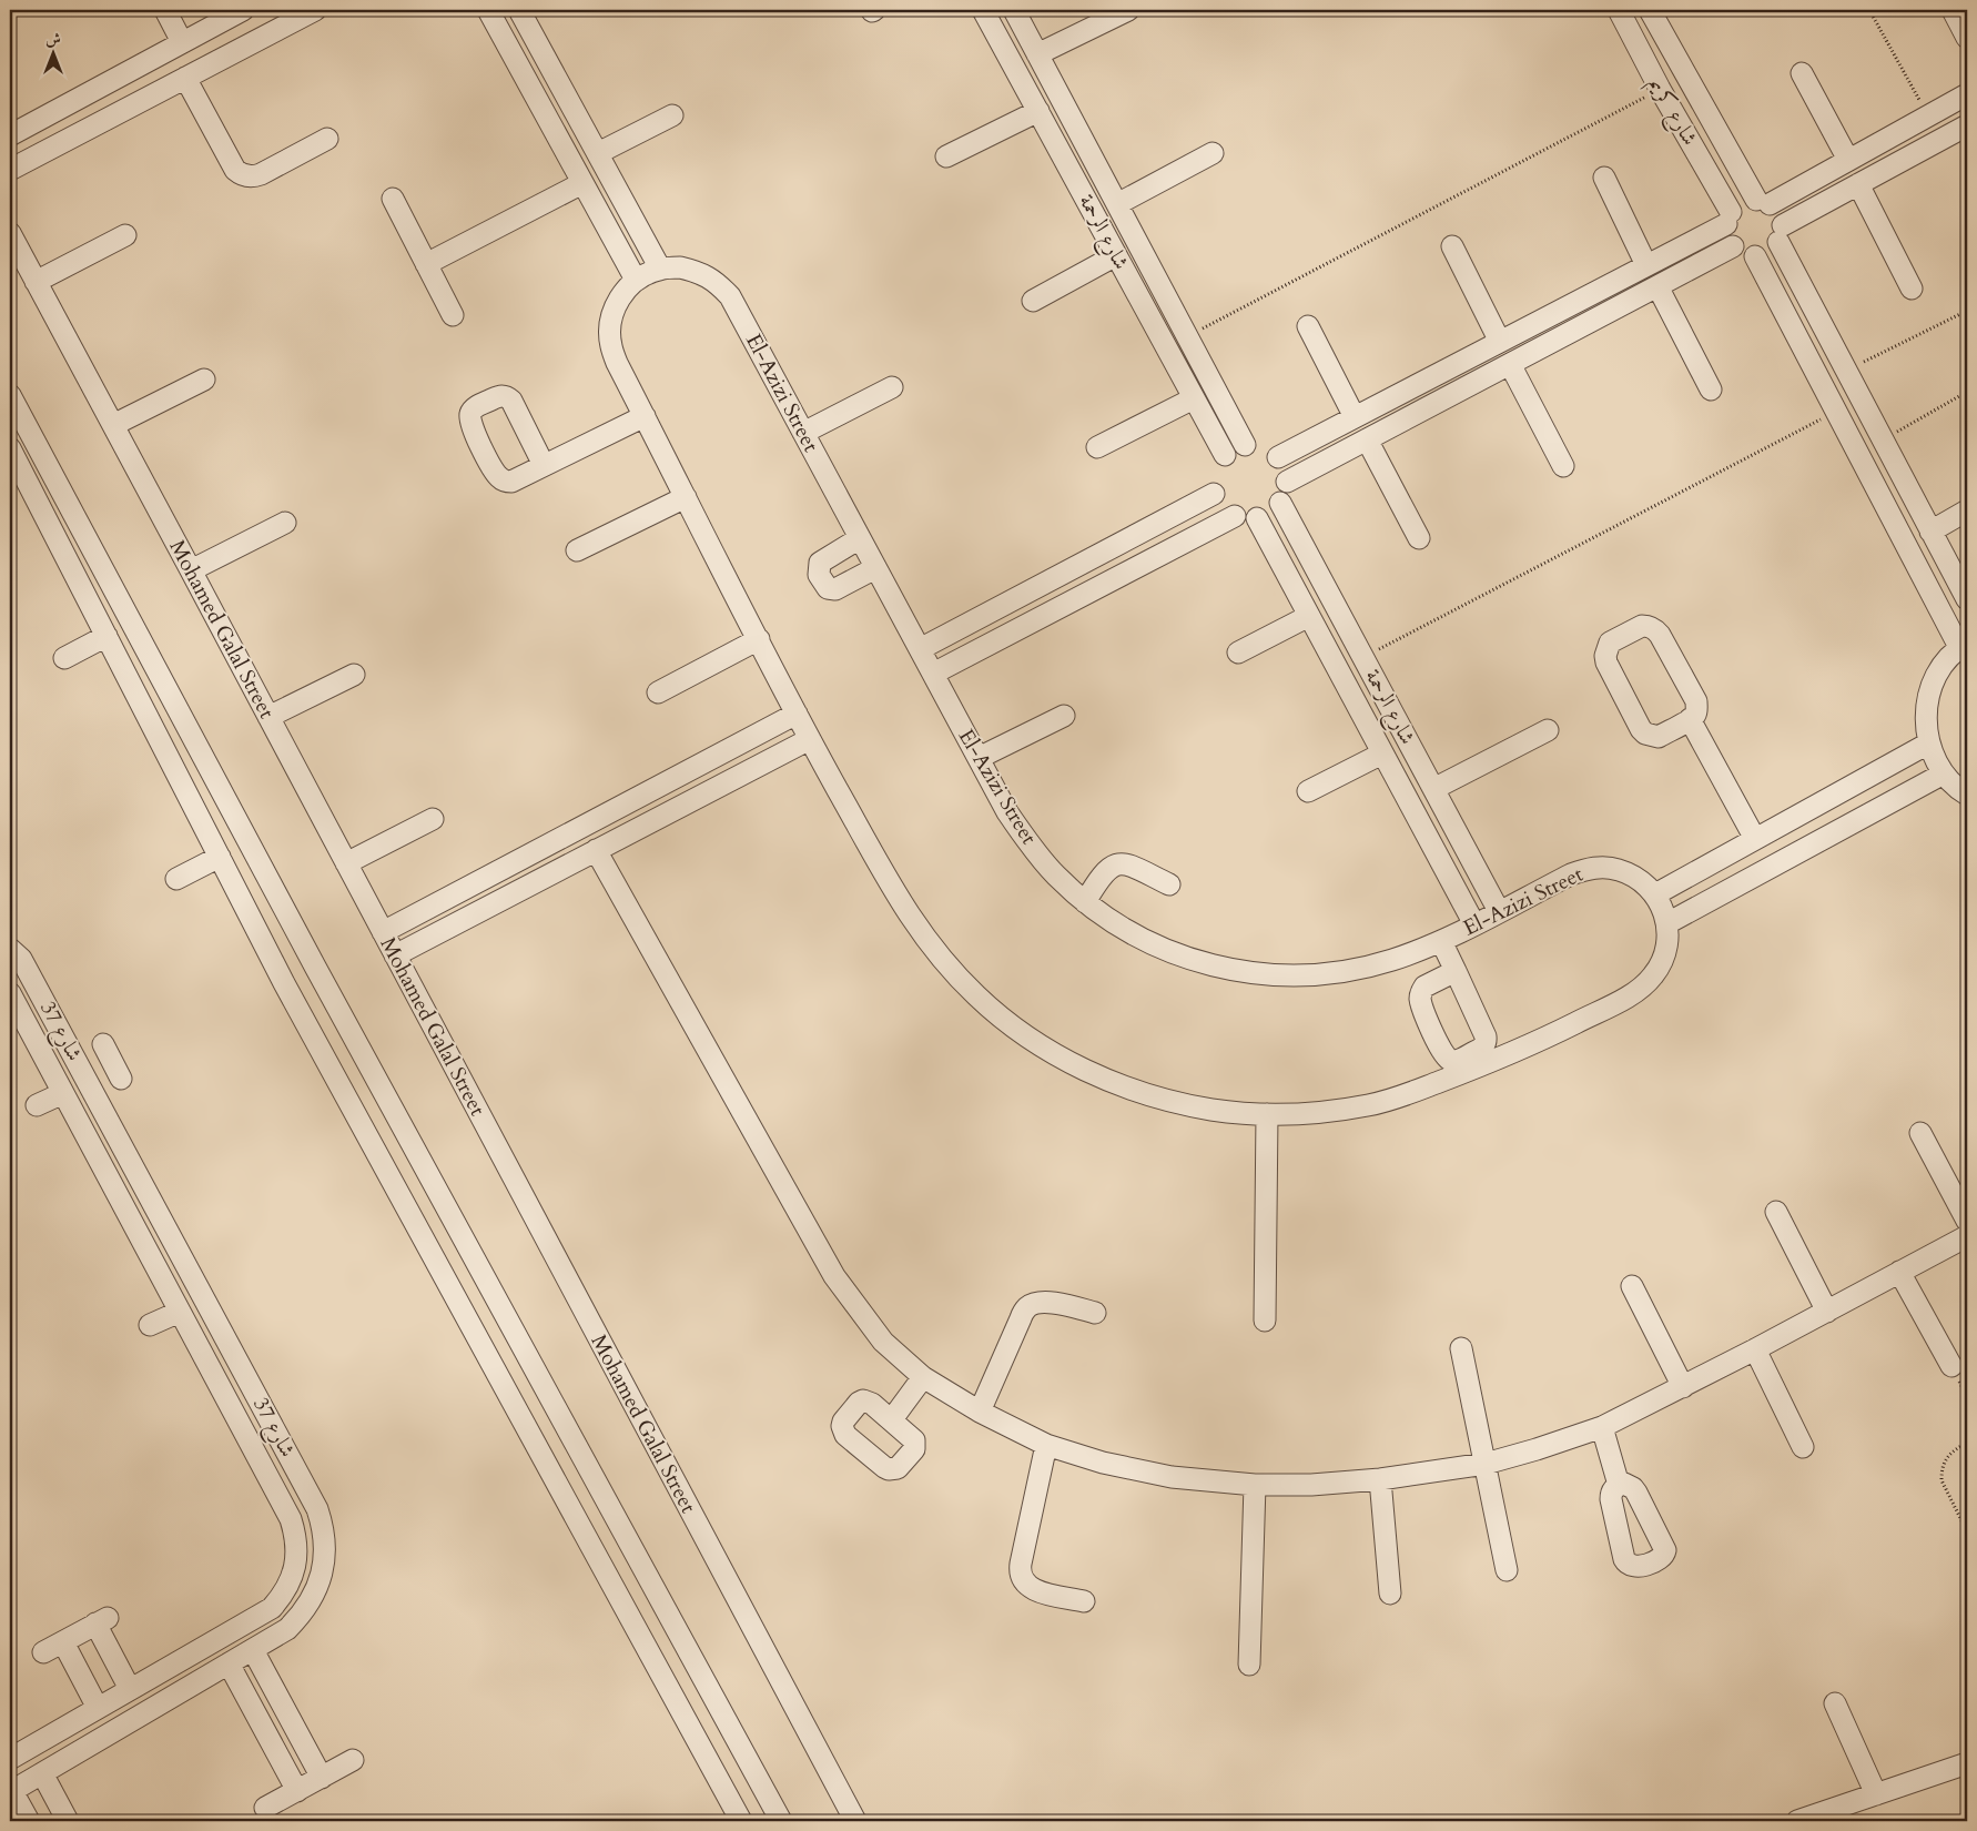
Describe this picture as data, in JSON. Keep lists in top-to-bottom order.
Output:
{
  "streets": {
    "street": [
      "شارع كريم",
      "شارع الرحمة",
      "El-Azizi Street",
      "Mohamed Galal Street",
      "شارع 37"
    ]
  },
  "crossings": [
    ["شارع الرحمة", "El-Azizi Street"]
  ],
  "north": "top"
}
